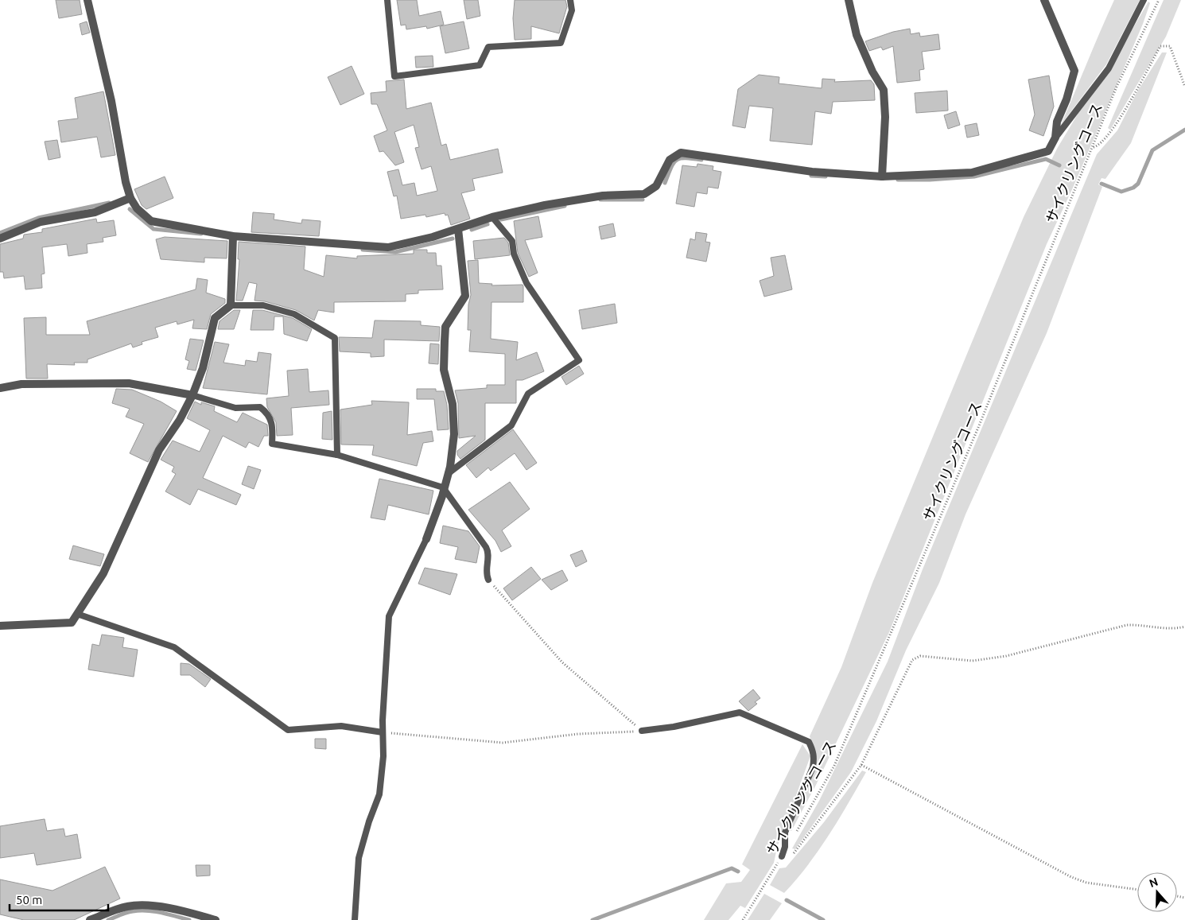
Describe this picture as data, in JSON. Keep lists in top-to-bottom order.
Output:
{
  "streets": {
    "path": ["サイクリングコース"]
  },
  "scale_bar": "50 m",
  "north": "top"
}
